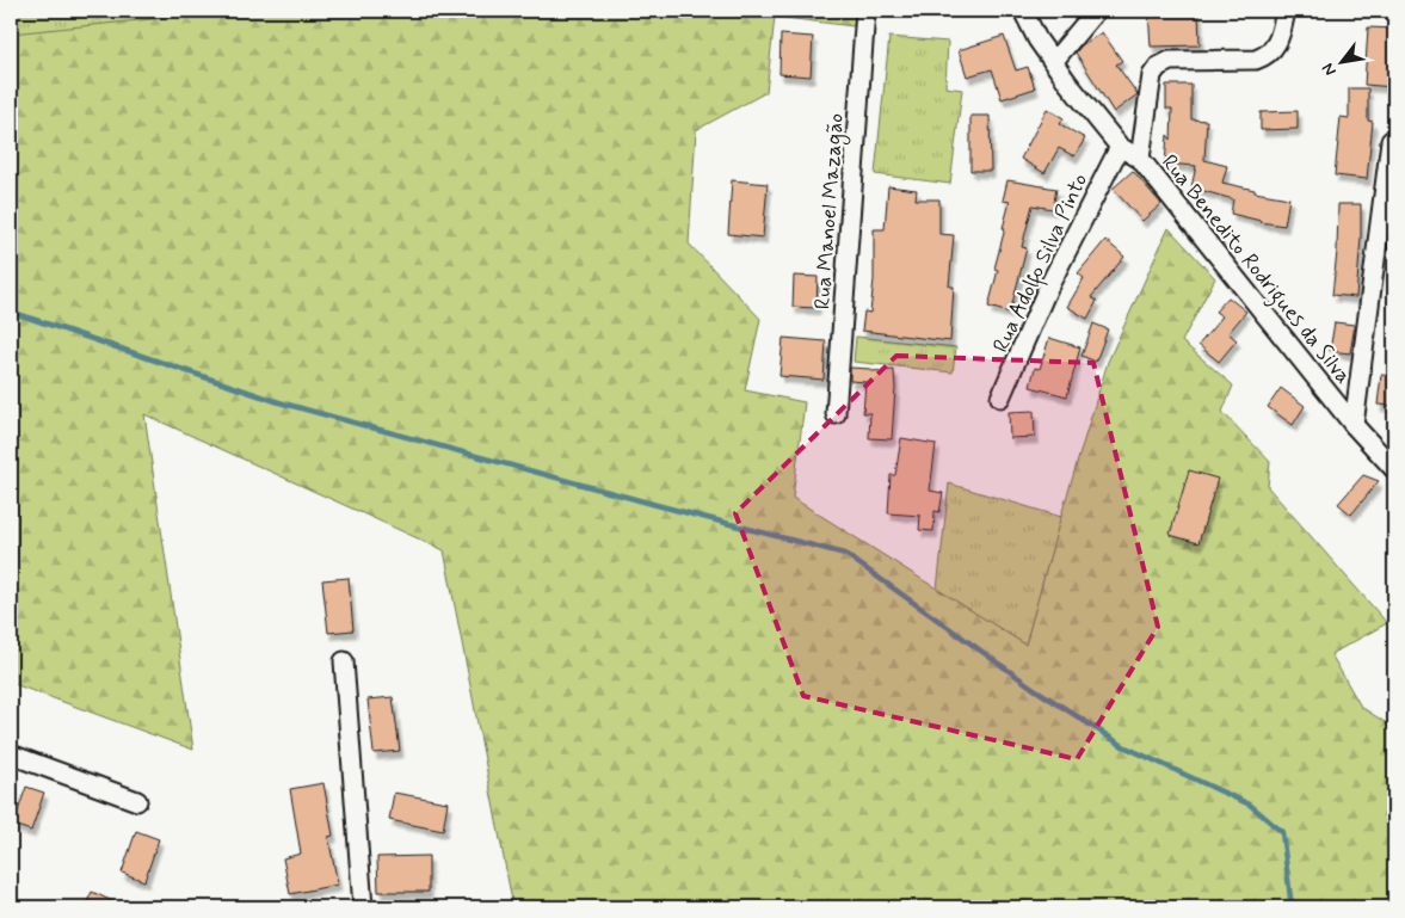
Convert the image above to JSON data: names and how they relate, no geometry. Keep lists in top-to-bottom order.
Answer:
{
  "streets": {
    "street": ["Rua Manoel Mazagão", "Rua Adolfo Silva Pinto", "Rua Benedito Rodrigues da Silva"]
  },
  "crossings": [
    ["Rua Adolfo Silva Pinto", "Rua Benedito Rodrigues da Silva"]
  ],
  "north": "bottom left"
}
